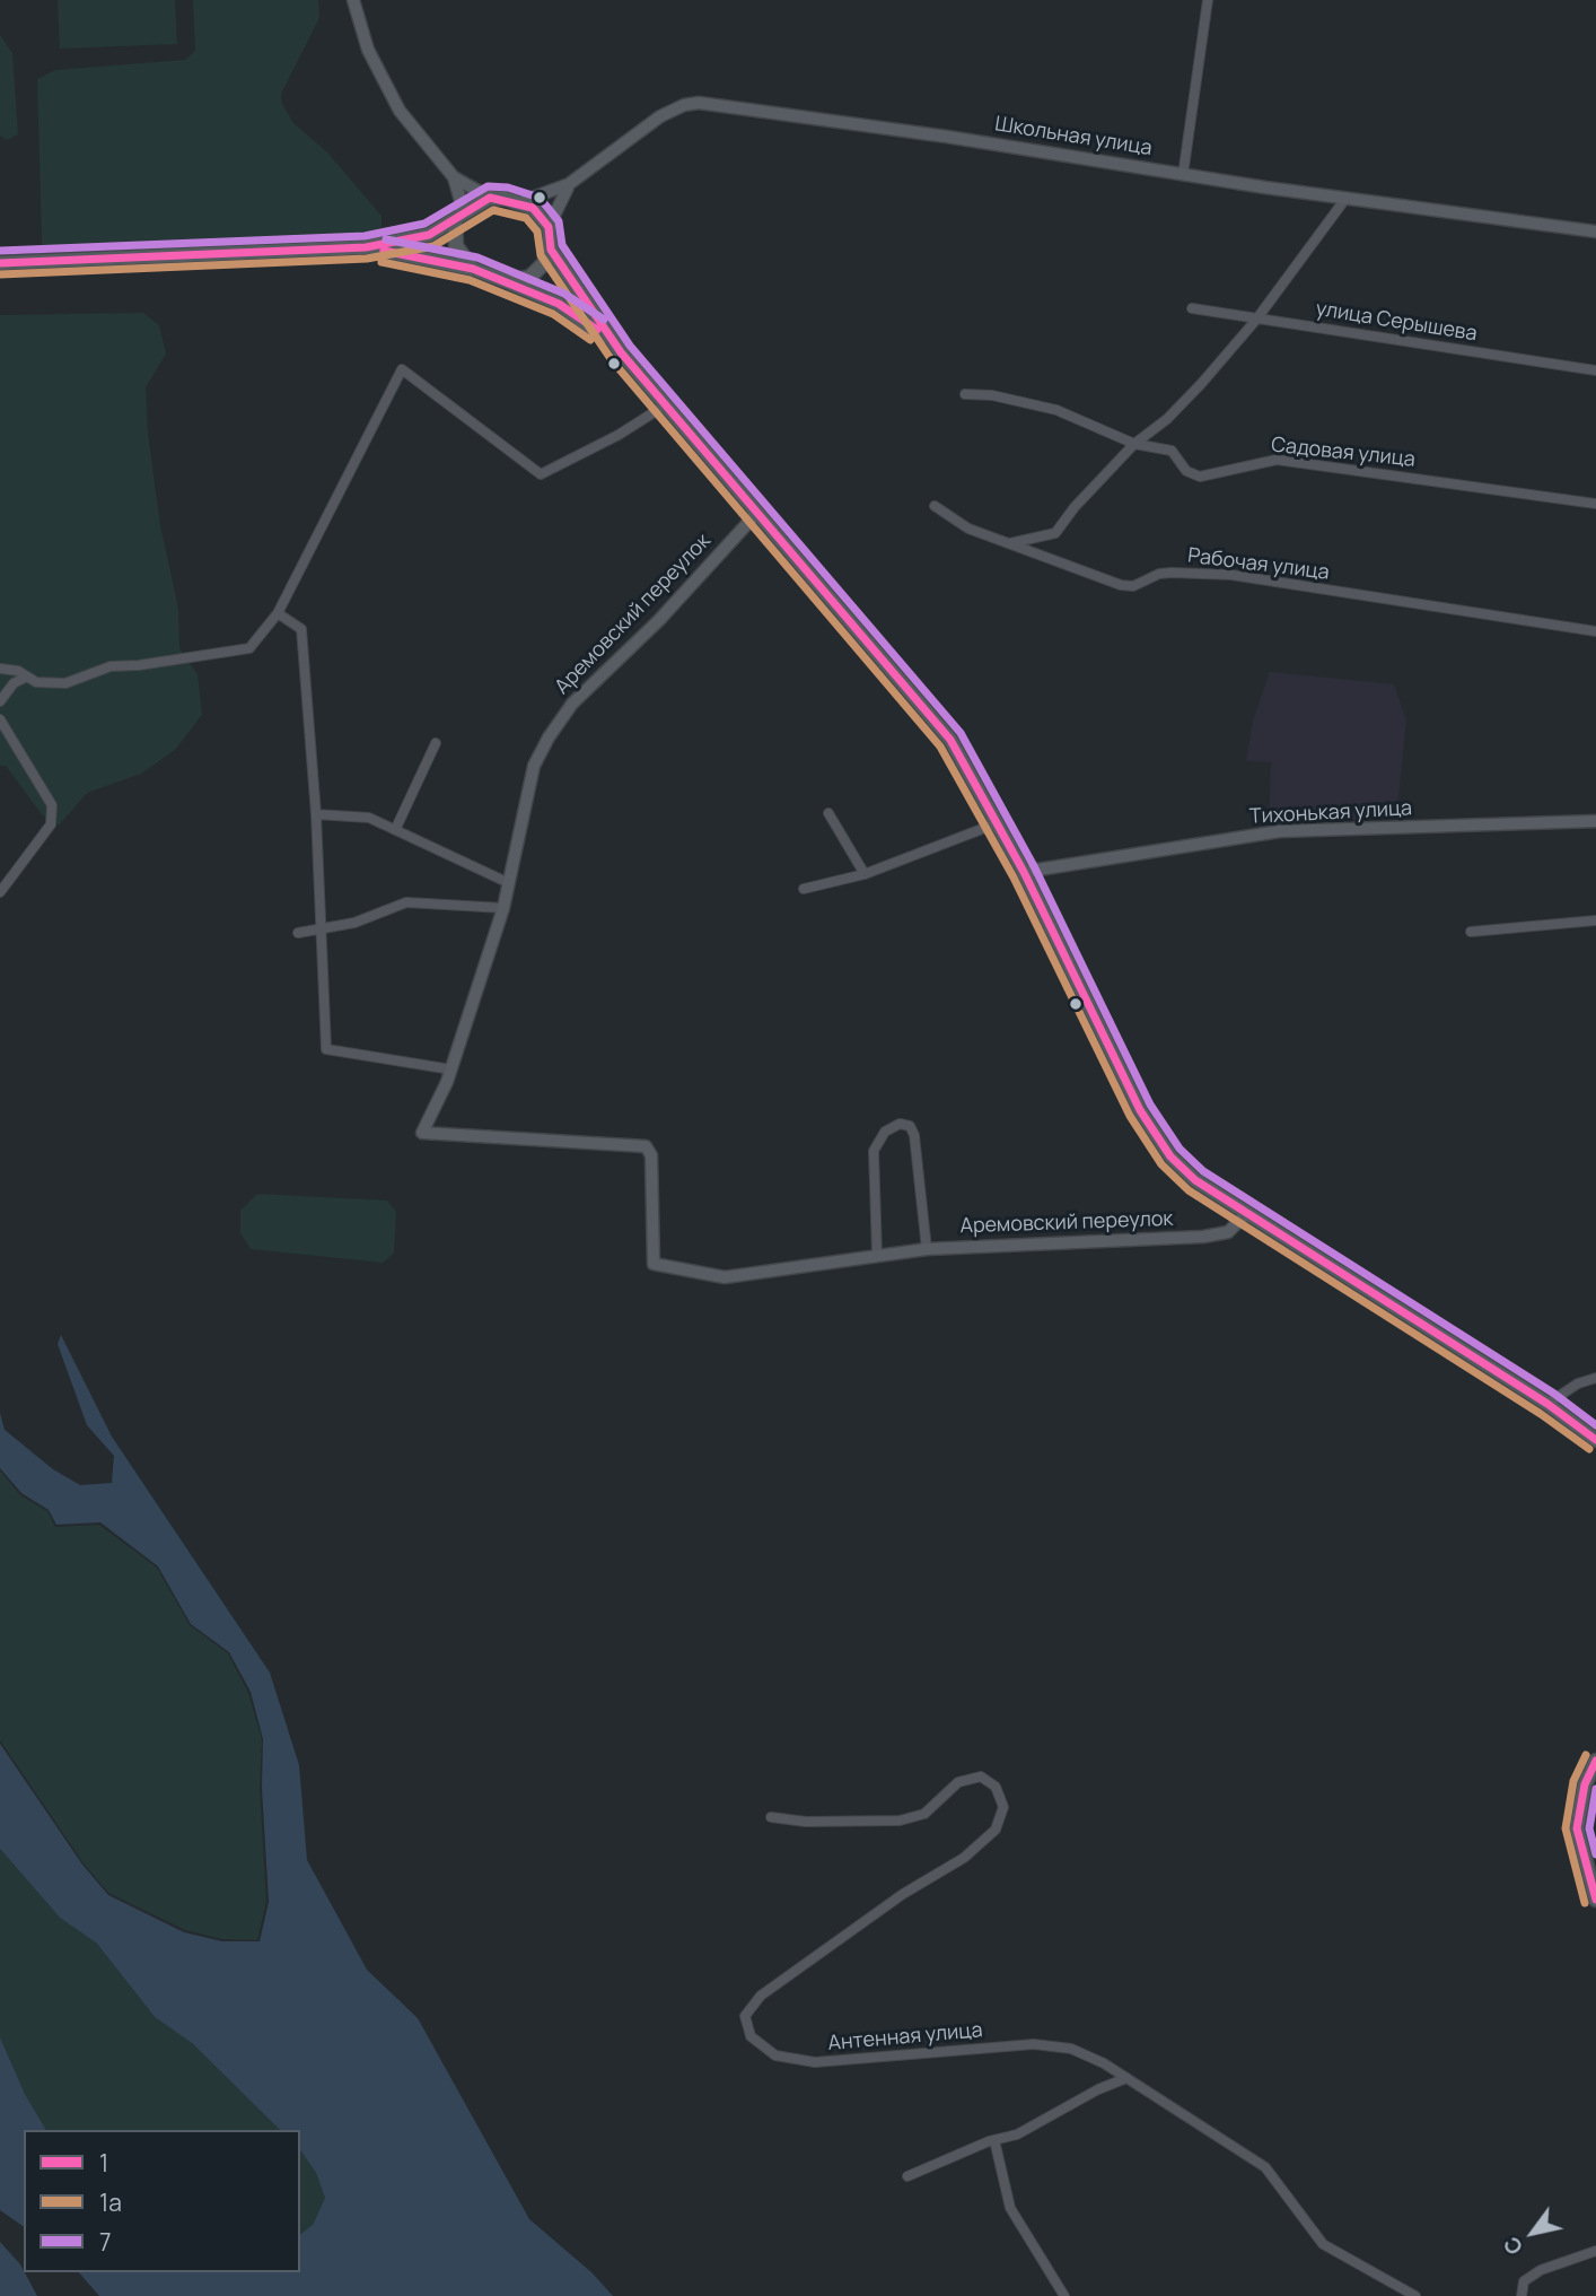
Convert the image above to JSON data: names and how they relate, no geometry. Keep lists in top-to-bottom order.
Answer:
{
  "streets": {
    "street": [
      "Школьная улица",
      "улица Серышева",
      "Садовая улица",
      "Рабочая улица",
      "Аремовский переулок",
      "Тихонькая улица",
      "Антенная улица"
    ]
  },
  "lines": ["transit line 7", "transit line 1", "transit line 1а"],
  "legend": ["1", "1а", "7"],
  "north": "bottom left"
}
